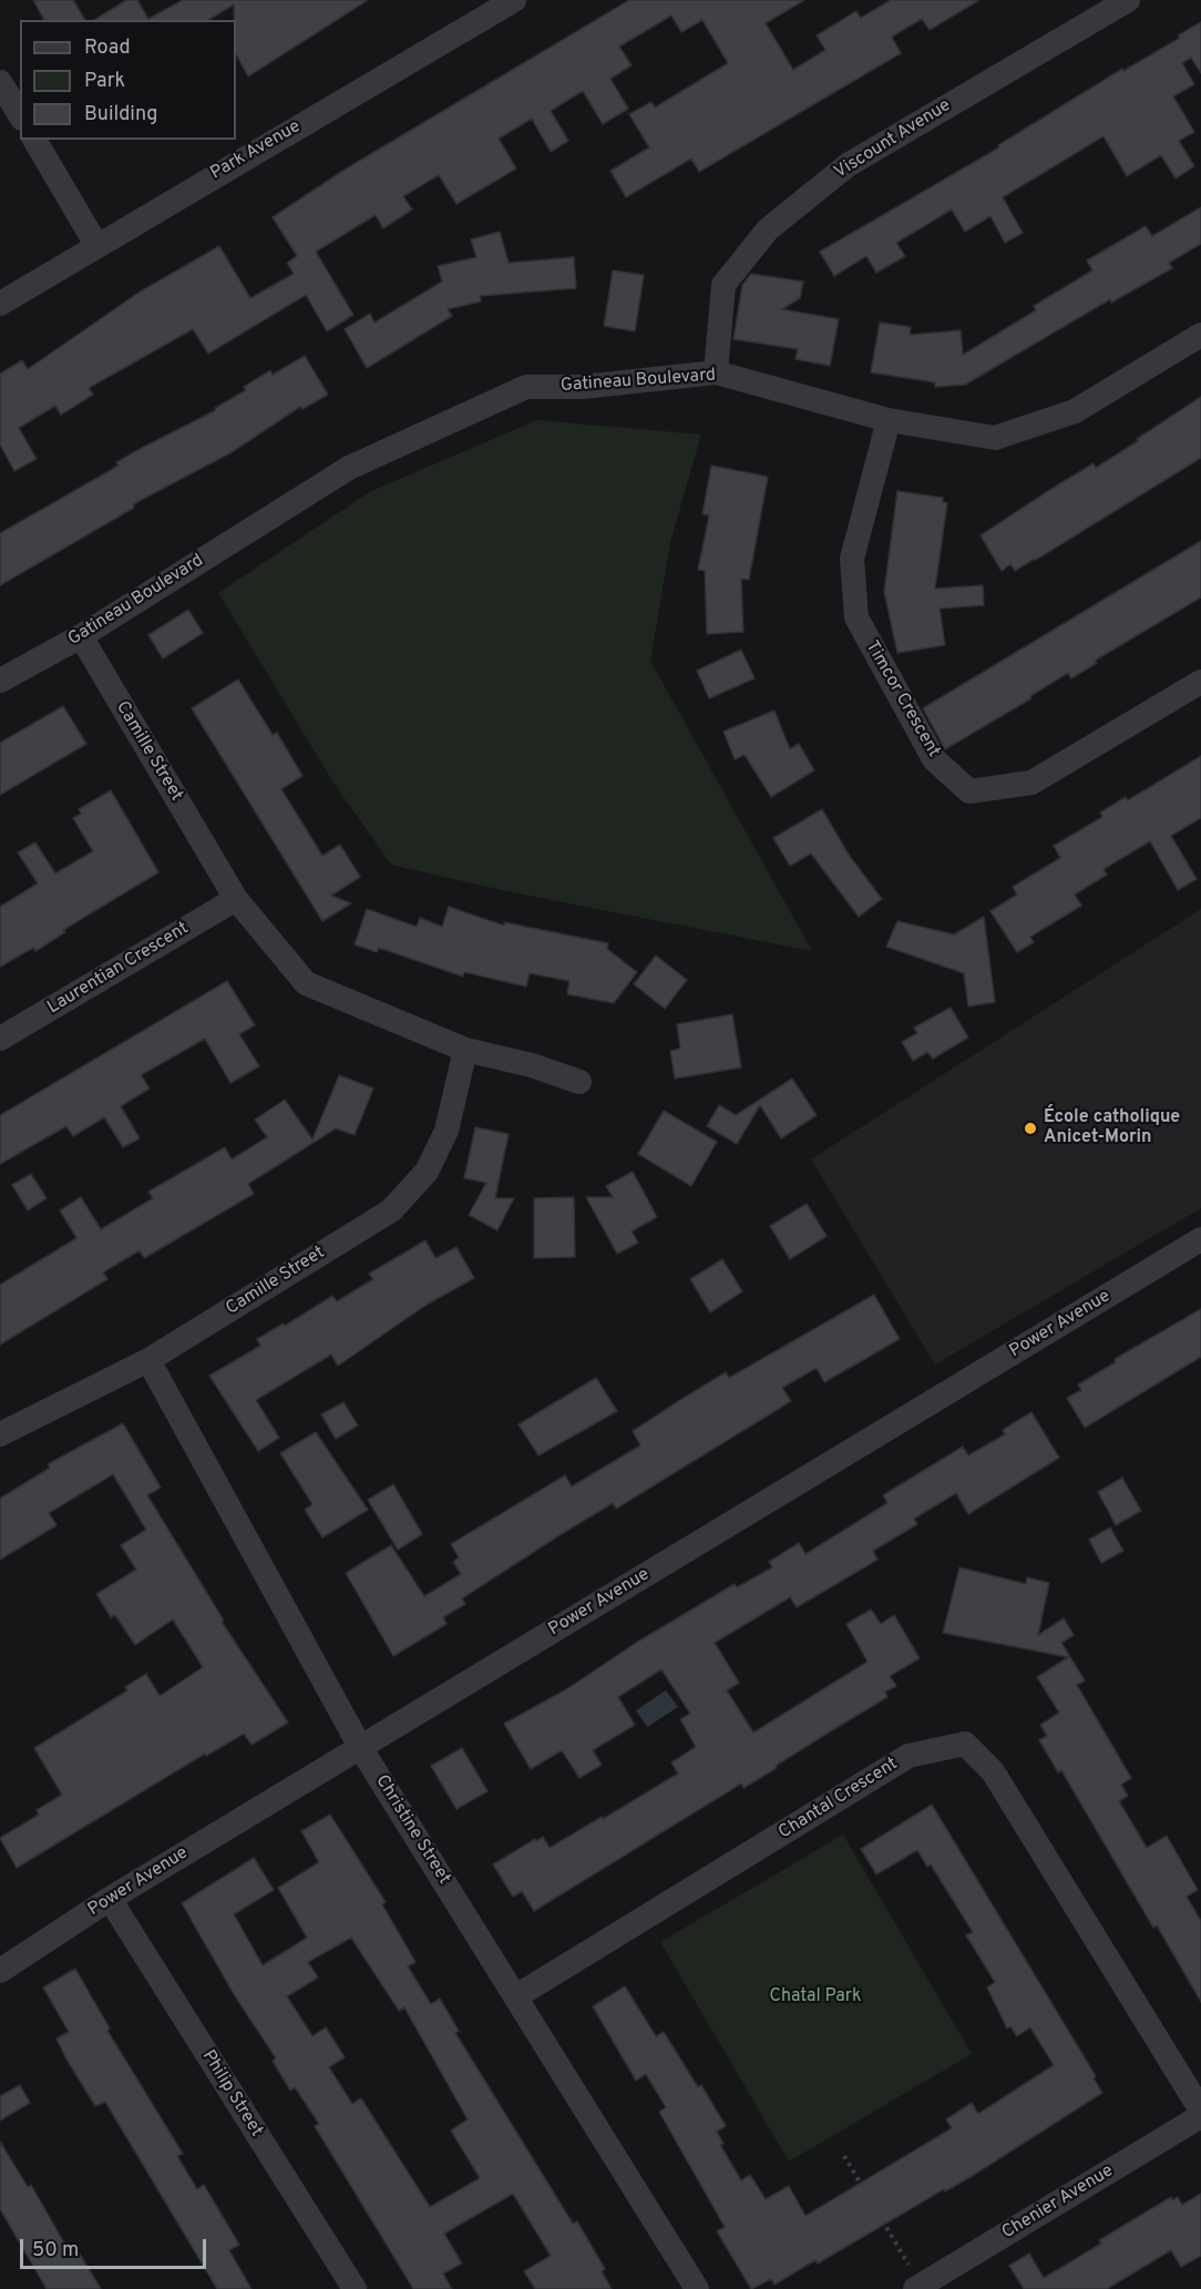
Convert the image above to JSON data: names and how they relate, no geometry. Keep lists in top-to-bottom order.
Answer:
{
  "streets": {
    "street": [
      "Viscount Avenue",
      "Park Avenue",
      "Gatineau Boulevard",
      "Timcor Crescent",
      "Camille Street",
      "Laurentian Crescent",
      "Power Avenue",
      "Chantal Crescent",
      "Christine Street",
      "Philip Street",
      "Chenier Avenue"
    ]
  },
  "crossings": [
    ["Viscount Avenue", "Gatineau Boulevard"],
    ["Gatineau Boulevard", "Timcor Crescent"],
    ["Gatineau Boulevard", "Camille Street"],
    ["Camille Street", "Laurentian Crescent"],
    ["Camille Street", "Christine Street"],
    ["Power Avenue", "Christine Street"],
    ["Power Avenue", "Philip Street"],
    ["Chantal Crescent", "Christine Street"]
  ],
  "parks": ["Chatal Park"],
  "places": ["École catholique Anicet-Morin"],
  "legend": ["Road", "Park", "Building"],
  "scale_bar": "50 m"
}
